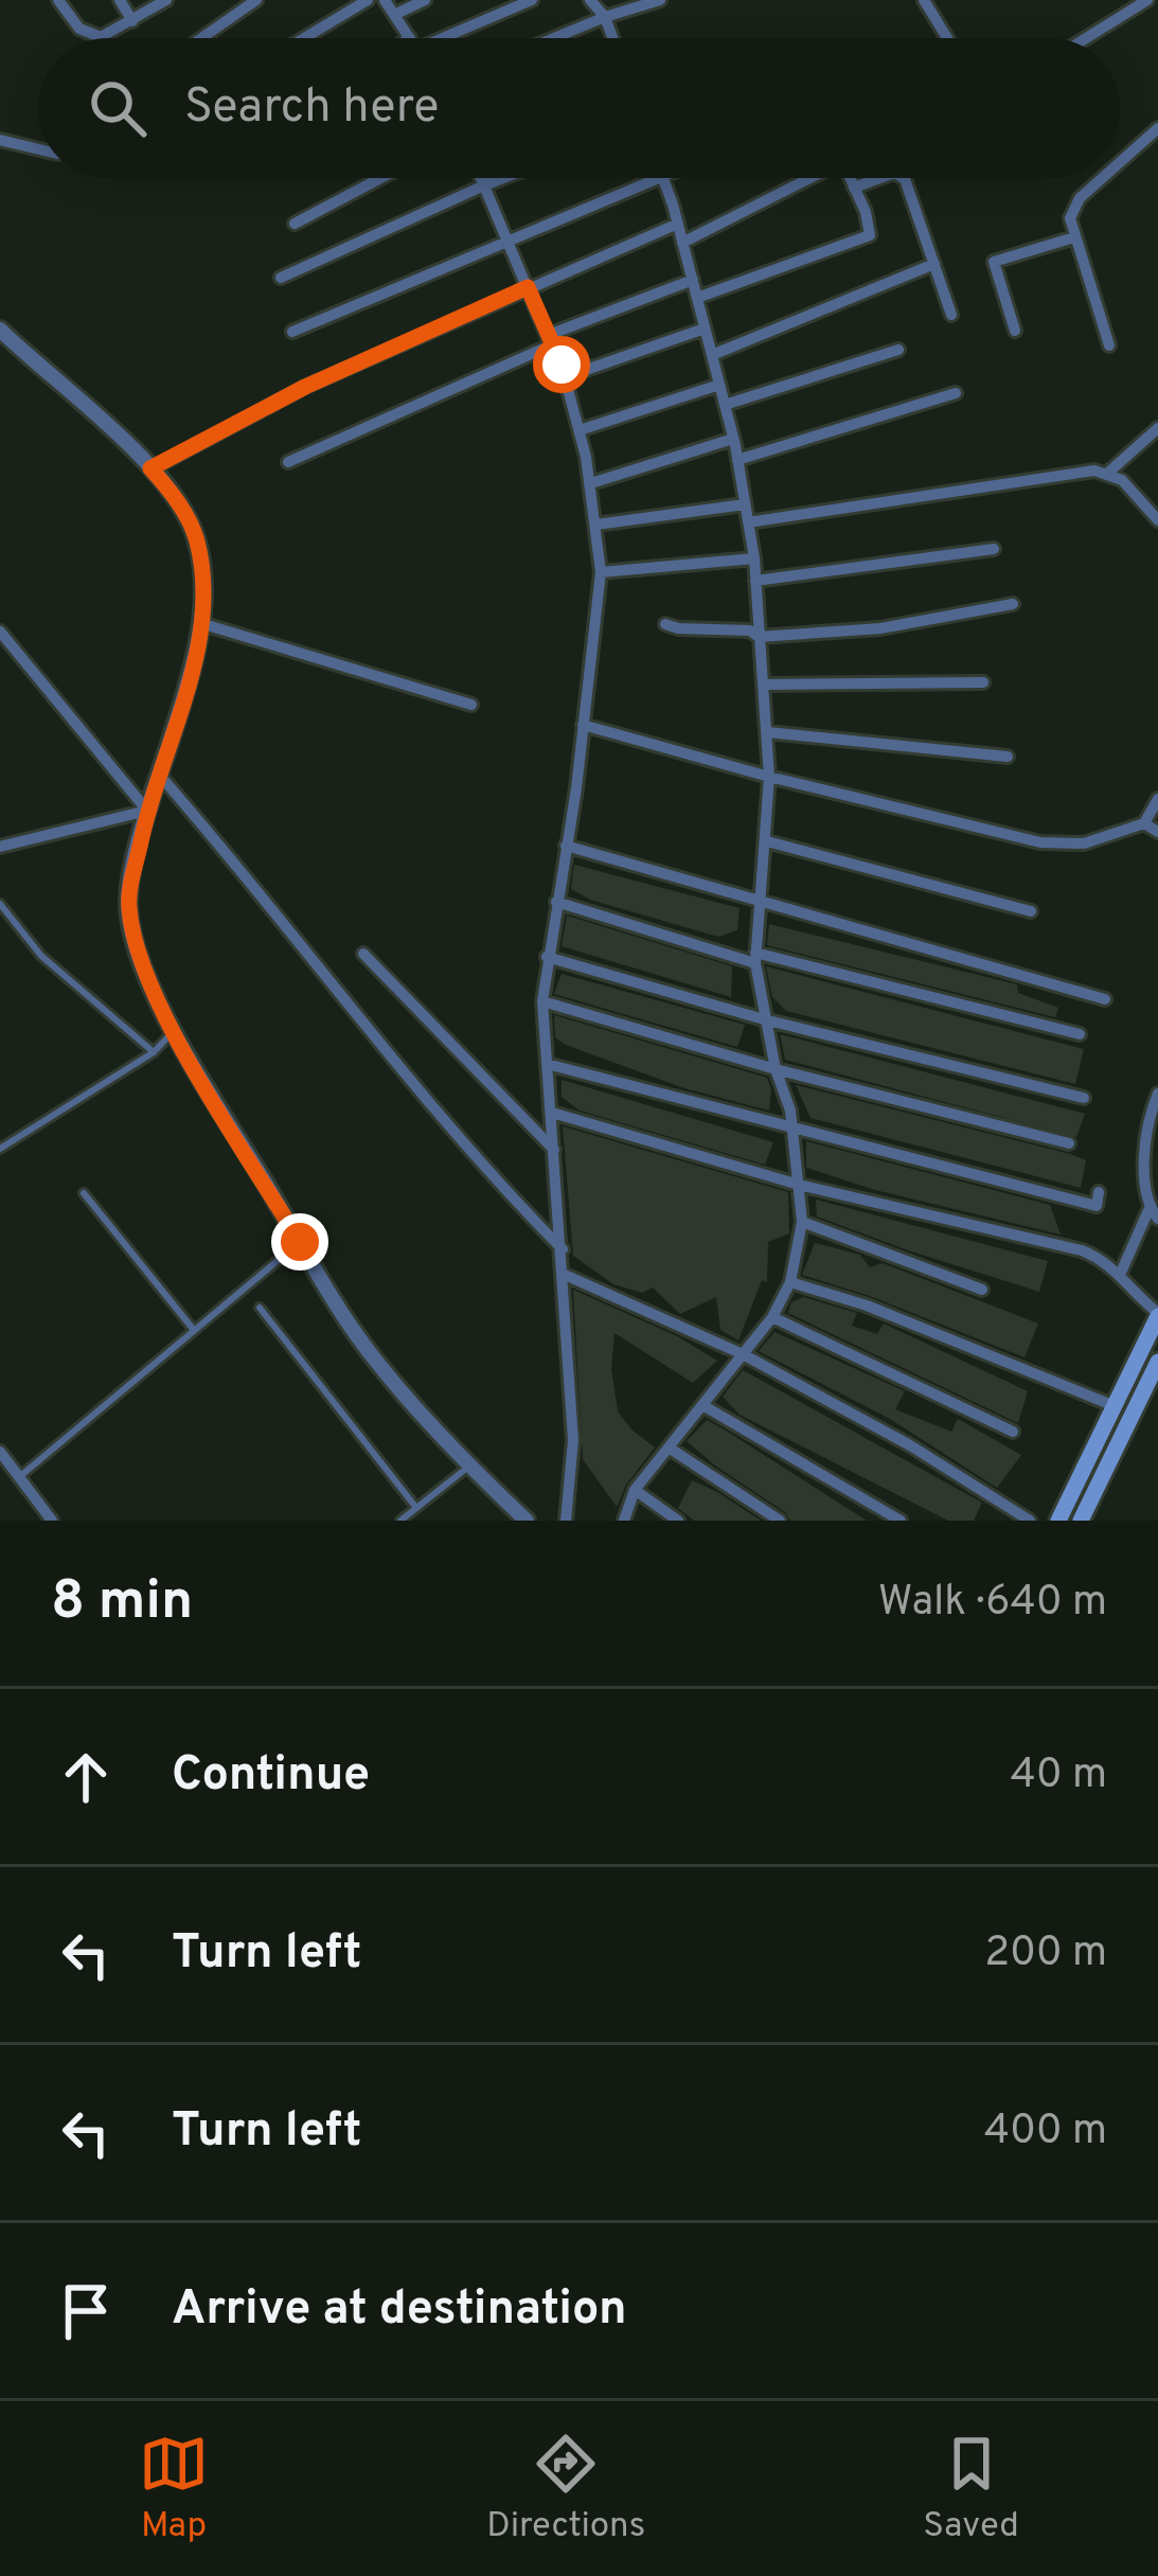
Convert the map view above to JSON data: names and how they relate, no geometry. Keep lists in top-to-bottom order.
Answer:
{
  "page": {
    "search": "Search here",
    "heading": ["8 min", "Walk · 640 m"],
    "list": [
      ["Continue", "40 m"],
      ["Turn left", "200 m"],
      ["Turn left", "400 m"],
      "Arrive at destination"
    ],
    "nav": ["Map", "Directions", "Saved"]
  }
}
